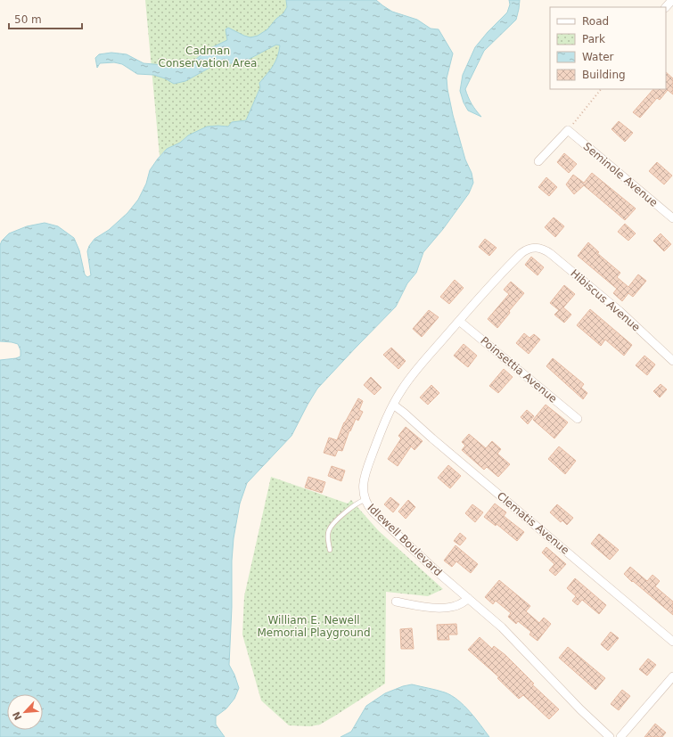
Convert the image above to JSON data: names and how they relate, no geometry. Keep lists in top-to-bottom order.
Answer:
{
  "streets": {
    "street": [
      "Seminole Avenue",
      "Hibiscus Avenue",
      "Poinsettia Avenue",
      "Clematis Avenue",
      "Idlewell Boulevard"
    ]
  },
  "crossings": [
    ["Hibiscus Avenue", "Idlewell Boulevard"],
    ["Poinsettia Avenue", "Idlewell Boulevard"],
    ["Clematis Avenue", "Idlewell Boulevard"]
  ],
  "parks": ["Cadman Conservation Area", "William E. Newell Memorial Playground"],
  "legend": [
    "Road",
    "Park",
    "Water",
    "Building"
  ],
  "scale_bar": "50 m",
  "north": "bottom left"
}
